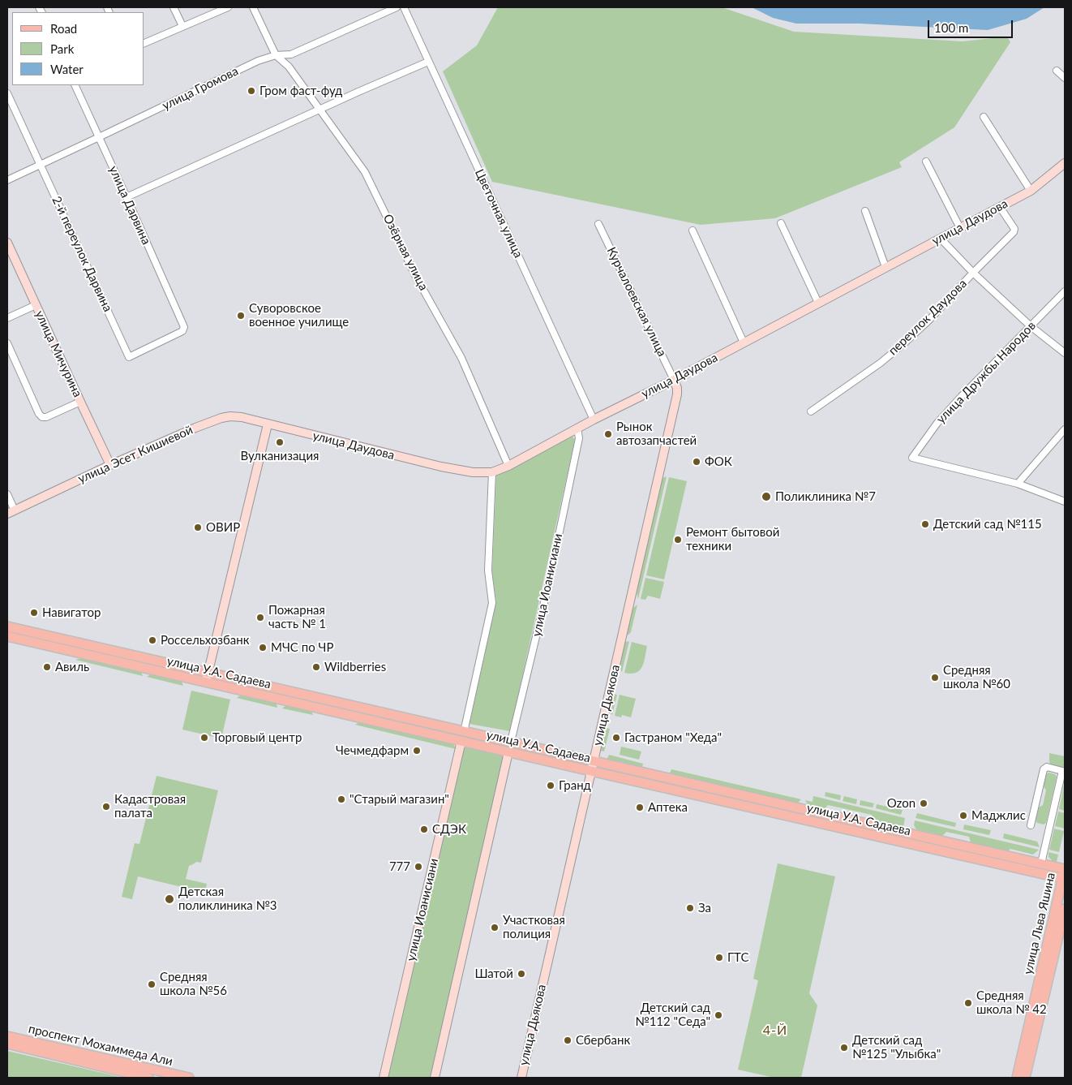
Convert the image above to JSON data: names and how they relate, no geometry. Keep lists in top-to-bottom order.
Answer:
{
  "streets": {
    "main road": ["улица У.А. Садаева", "улица Льва Яшина", "проспект Мохаммеда Али"],
    "street": [
      "улица Громова",
      "улица Дарвина",
      "Цветочная улица",
      "улица Даудова",
      "Озёрная улица",
      "2-й переулок Дарвина",
      "Курчалоевская улица",
      "переулок Даудова",
      "улица Мичурина",
      "улица Дружбы Народов",
      "улица Эсет Кишиевой",
      "улица Иоанисиани",
      "улица Дьякова"
    ]
  },
  "crossings": [
    ["улица Громова", "улица Дарвина"],
    ["улица Громова", "Озёрная улица"],
    ["улица Громова", "2-й переулок Дарвина"],
    ["улица Дарвина", "2-й переулок Дарвина"],
    ["Цветочная улица", "улица Даудова"],
    ["улица Даудова", "Озёрная улица"],
    ["улица Даудова", "Курчалоевская улица"],
    ["улица Даудова", "переулок Даудова"],
    ["улица Даудова", "улица Эсет Кишиевой"],
    ["улица Даудова", "улица Иоанисиани"],
    ["улица Даудова", "улица Дьякова"],
    ["Курчалоевская улица", "улица Дьякова"],
    ["улица Мичурина", "улица Эсет Кишиевой"],
    ["улица Иоанисиани", "улица У.А. Садаева"],
    ["улица У.А. Садаева", "улица Дьякова"],
    ["улица У.А. Садаева", "улица Льва Яшина"]
  ],
  "districts": ["4-Й"],
  "places": [
    "Гром фаст-фуд",
    "Суворовское военное училище",
    "Рынок автозапчастей",
    "Вулканизация",
    "ФОК",
    "Поликлиника №7",
    "Детский сад №115",
    "ОВИР",
    "Ремонт бытовой техники",
    "Навигатор",
    "Пожарная часть № 1",
    "Россельхозбанк",
    "МЧС по ЧР",
    "Авиль",
    "Wildberries",
    "Средняя школа №60",
    "Торговый центр",
    "Гастраном \"Хеда\"",
    "Чечмедфарм",
    "Гранд",
    "\"Старый магазин\"",
    "Ozon",
    "Кадастровая палата",
    "Аптека",
    "Маджлис",
    "СДЭК",
    "777",
    "Детская поликлиника №3",
    "За",
    "Участковая полиция",
    "ГТС",
    "Шатой",
    "Средняя школа №56",
    "Средняя школа № 42",
    "Детский сад №112 \"Седа\"",
    "Сбербанк",
    "Детский сад №125 \"Улыбка\""
  ],
  "legend": ["Road", "Park", "Water"],
  "scale_bar": "100 m"
}
